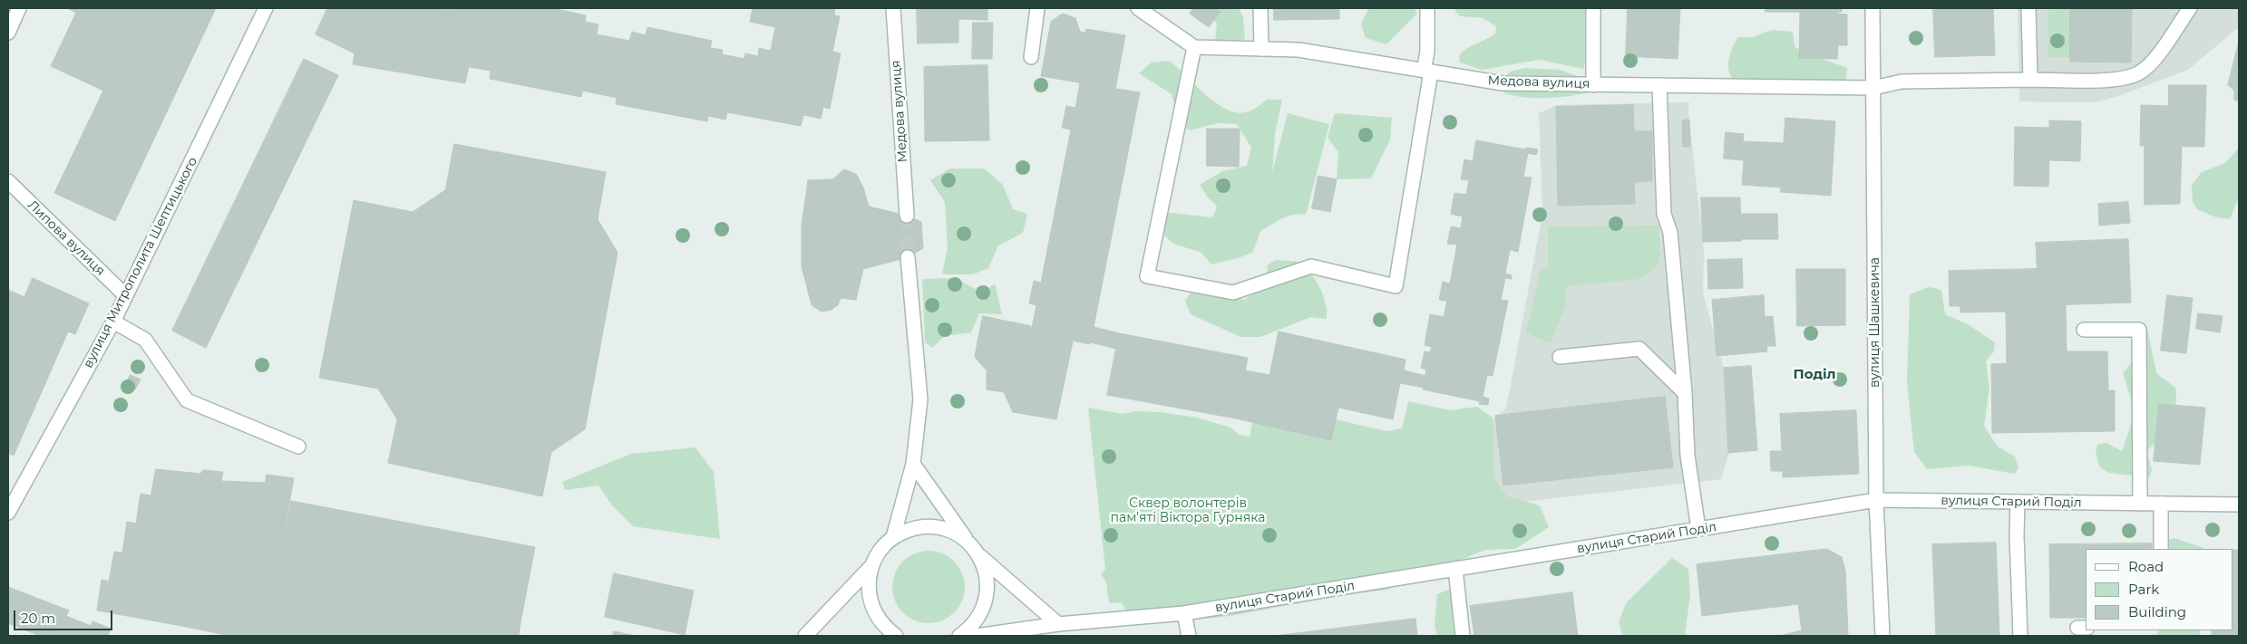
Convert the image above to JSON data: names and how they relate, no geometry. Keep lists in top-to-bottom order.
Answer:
{
  "streets": {
    "street": [
      "Медова вулиця",
      "Липова вулиця",
      "вулиця Митрополита Шептицького",
      "вулиця Шашкевича",
      "вулиця Старий Поділ"
    ]
  },
  "crossings": [
    ["Медова вулиця", "вулиця Шашкевича"],
    ["Липова вулиця", "вулиця Митрополита Шептицького"],
    ["вулиця Шашкевича", "вулиця Старий Поділ"]
  ],
  "districts": ["Поділ"],
  "parks": ["Сквер волонтерів пам'яті Віктора Гурняка"],
  "legend": ["Road", "Park", "Building"],
  "scale_bar": "20 m"
}
